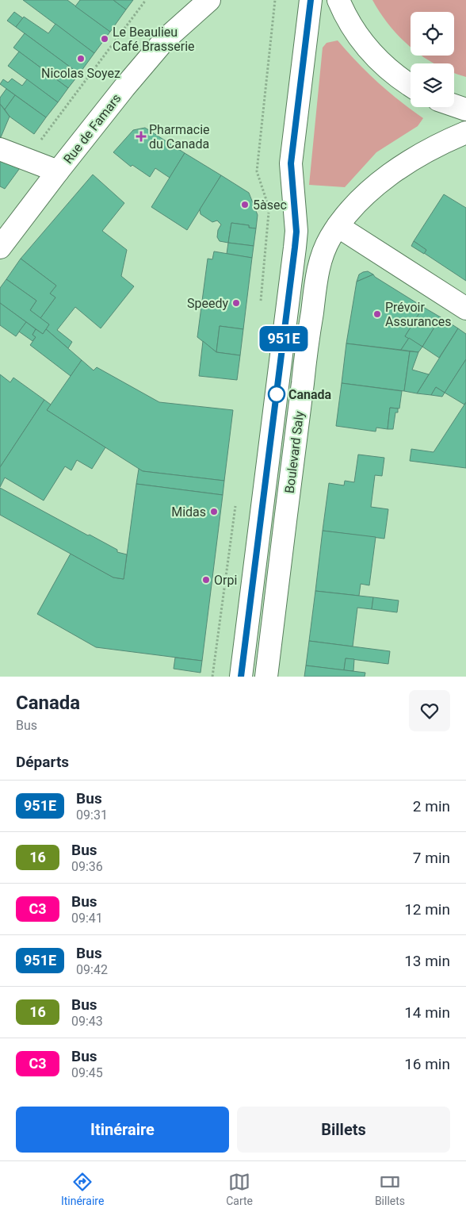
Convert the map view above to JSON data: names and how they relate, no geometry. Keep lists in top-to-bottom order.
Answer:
{
  "streets": {
    "main road": ["Rue de Famars", "Boulevard Saly"]
  },
  "places": {
    "other": [
      "Le Beaulieu Café Brasserie",
      "Nicolas Soyez",
      "5àsec",
      "Speedy",
      "Prévoir Assurances",
      "Canada",
      "Midas",
      "Orpi"
    ],
    "health": ["Pharmacie du Canada"]
  },
  "lines": ["bus line 951E"],
  "page": {
    "on_map": "951E",
    "heading": [
      ["Canada", "Bus"],
      "Départs"
    ],
    "list": [
      {
        "mark": "951E",
        "name": "Bus",
        "note": "09:31",
        "value": "2 min"
      },
      {
        "mark": "16",
        "name": "Bus",
        "note": "09:36",
        "value": "7 min"
      },
      {
        "mark": "C3",
        "name": "Bus",
        "note": "09:41",
        "value": "12 min"
      },
      {
        "mark": "951E",
        "name": "Bus",
        "note": "09:42",
        "value": "13 min"
      },
      {
        "mark": "16",
        "name": "Bus",
        "note": "09:43",
        "value": "14 min"
      },
      {
        "mark": "C3",
        "name": "Bus",
        "note": "09:45",
        "value": "16 min"
      }
    ],
    "buttons": ["Itinéraire", "Billets"],
    "tabs": ["Itinéraire", "Carte", "Billets"]
  }
}
